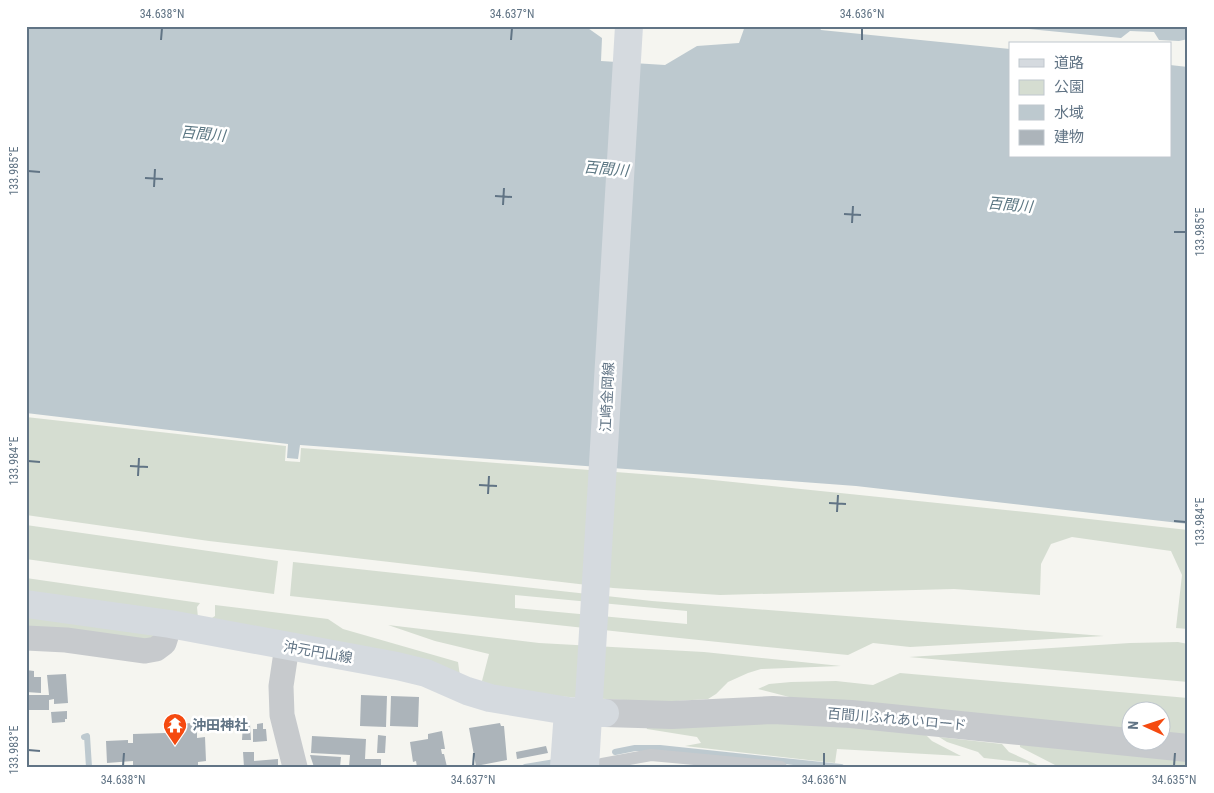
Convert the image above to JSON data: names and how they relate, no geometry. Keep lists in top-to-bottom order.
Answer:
{
  "streets": {
    "main road": ["江崎金岡線", "沖元円山線"],
    "street": ["百間川ふれあいロード"]
  },
  "crossings": [
    ["沖元円山線", "百間川ふれあいロード"]
  ],
  "water": ["百間川"],
  "places": {
    "temple": ["沖田神社"]
  },
  "legend": [
    "道路",
    "公園",
    "水域",
    "建物"
  ],
  "north": "left",
  "coordinates": [
    "34.638°N",
    "34.637°N",
    "34.636°N",
    "133.985°E",
    "133.984°E",
    "133.983°E",
    "34.635°N"
  ]
}
